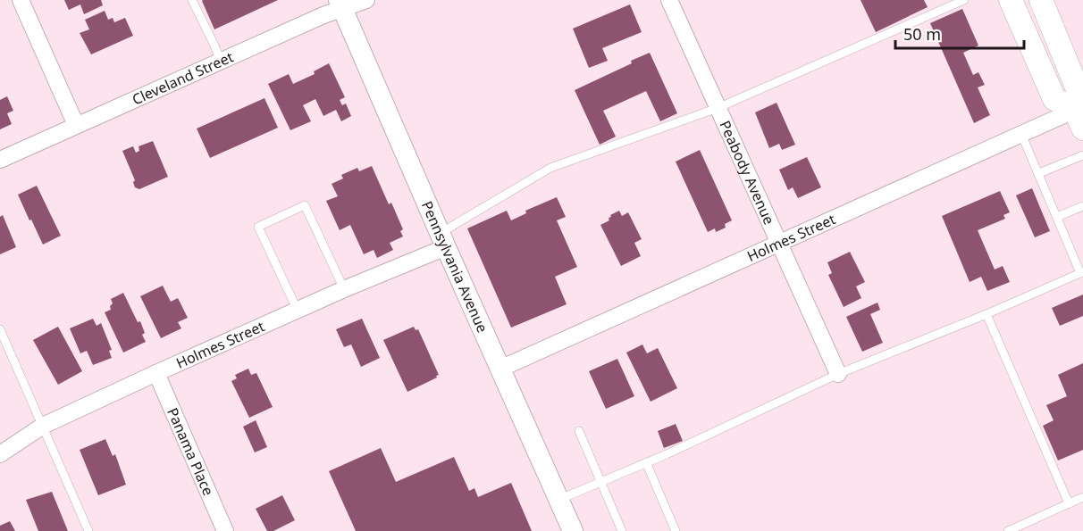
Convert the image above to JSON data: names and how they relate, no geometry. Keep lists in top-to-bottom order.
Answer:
{
  "streets": {
    "street": [
      "Cleveland Street",
      "Peabody Avenue",
      "Holmes Street",
      "Pennsylvania Avenue",
      "Panama Place"
    ]
  },
  "crossings": [
    ["Cleveland Street", "Pennsylvania Avenue"],
    ["Peabody Avenue", "Holmes Street"],
    ["Holmes Street", "Pennsylvania Avenue"],
    ["Holmes Street", "Panama Place"]
  ],
  "scale_bar": "50 m"
}
